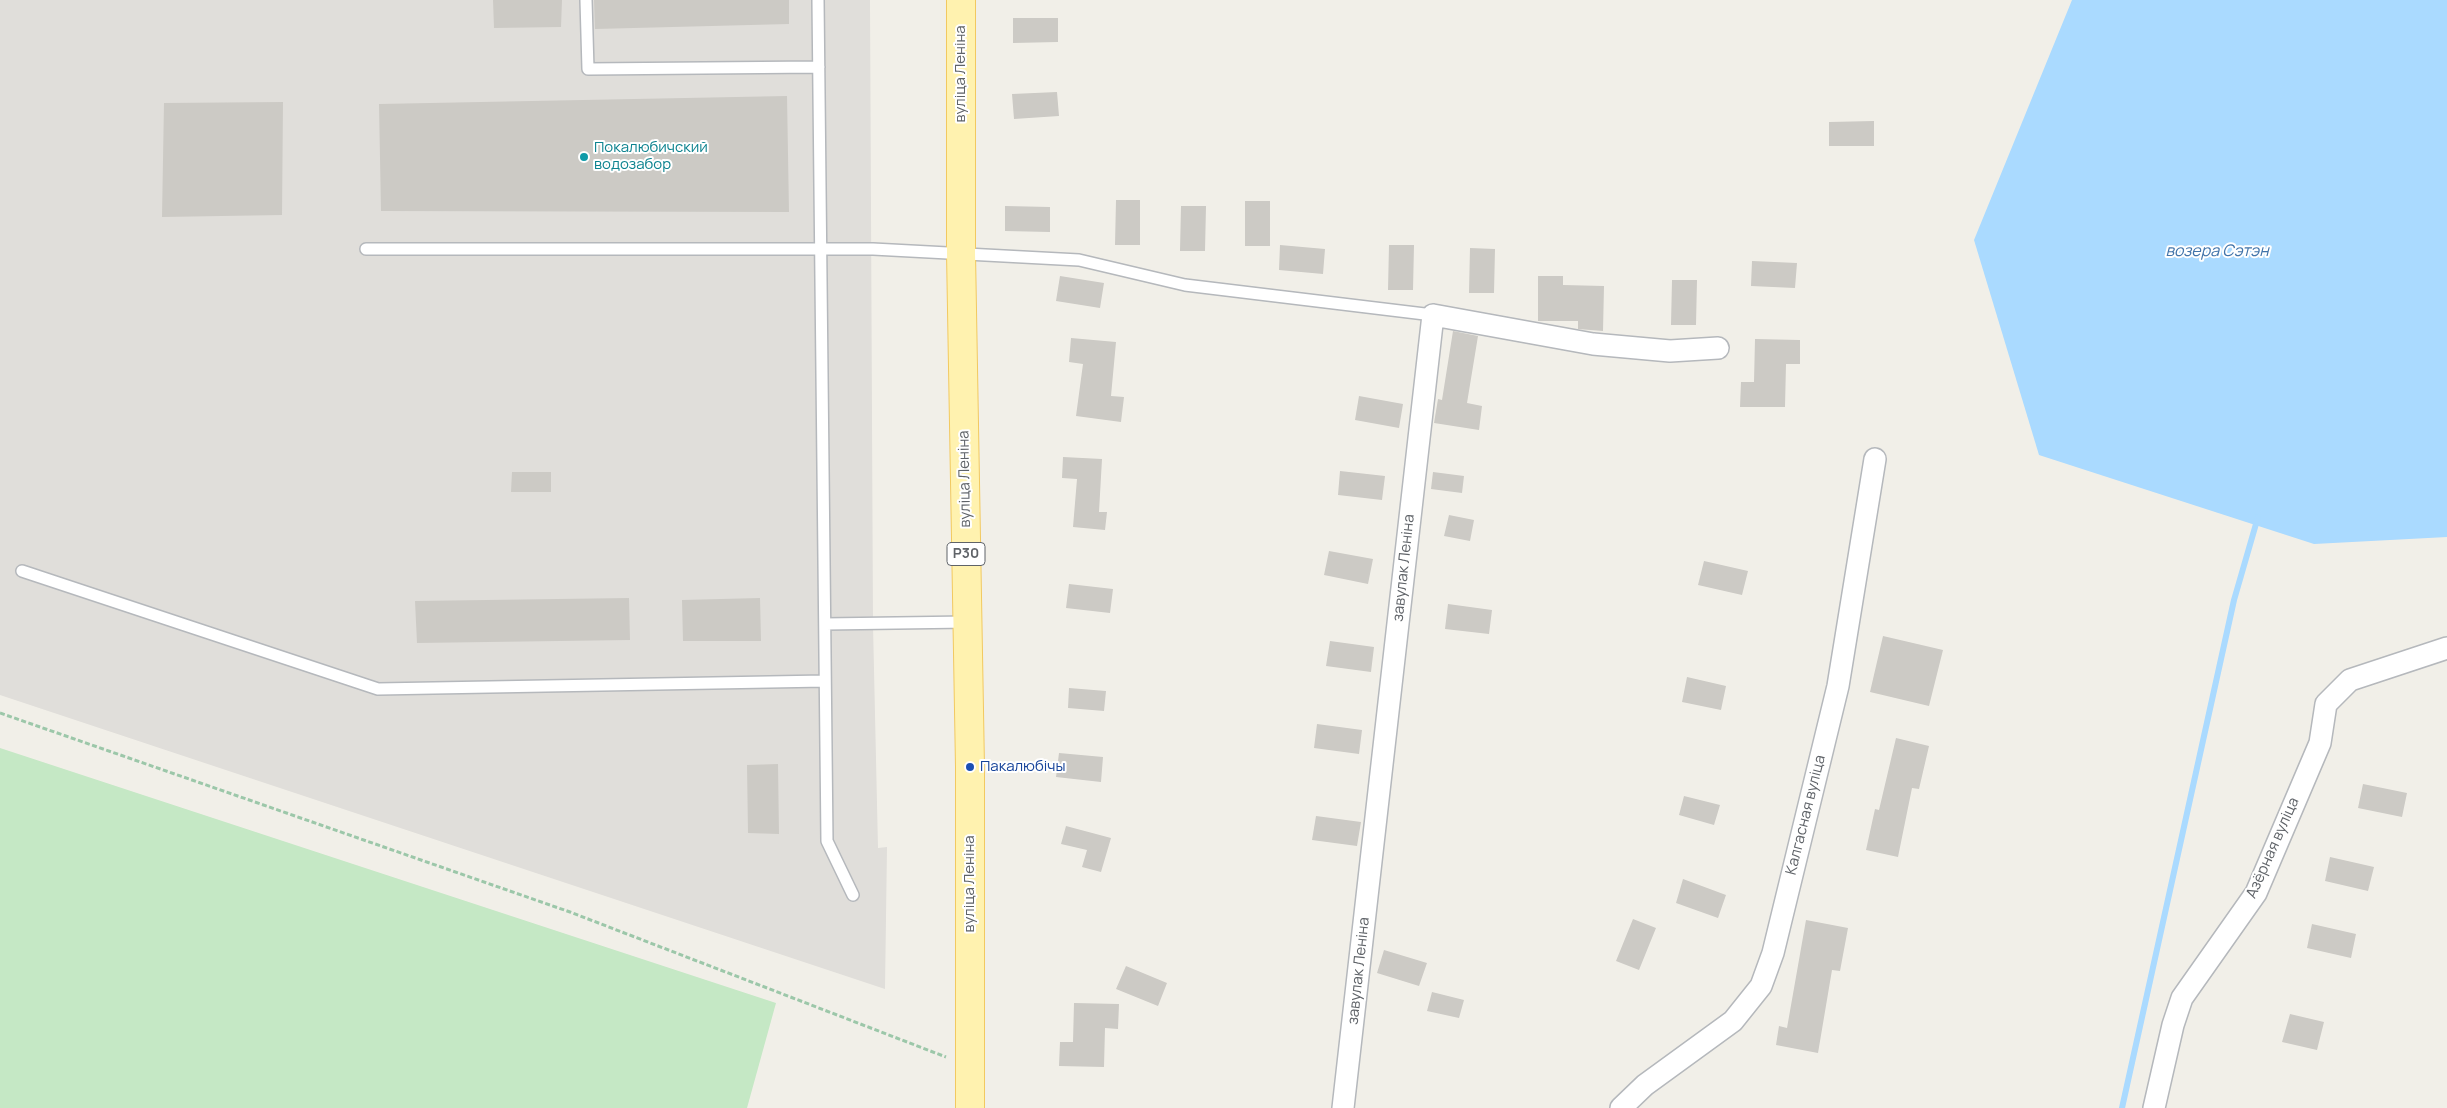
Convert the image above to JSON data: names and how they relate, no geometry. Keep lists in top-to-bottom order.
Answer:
{
  "streets": {
    "main road": ["вуліца Леніна", "Р30"],
    "street": ["завулак Леніна", "Калгасная вуліца", "Азёрная вуліца"]
  },
  "water": ["возера Сэтэн"],
  "places": ["Покалюбичский водозабор", "Пакалюбічы"]
}
